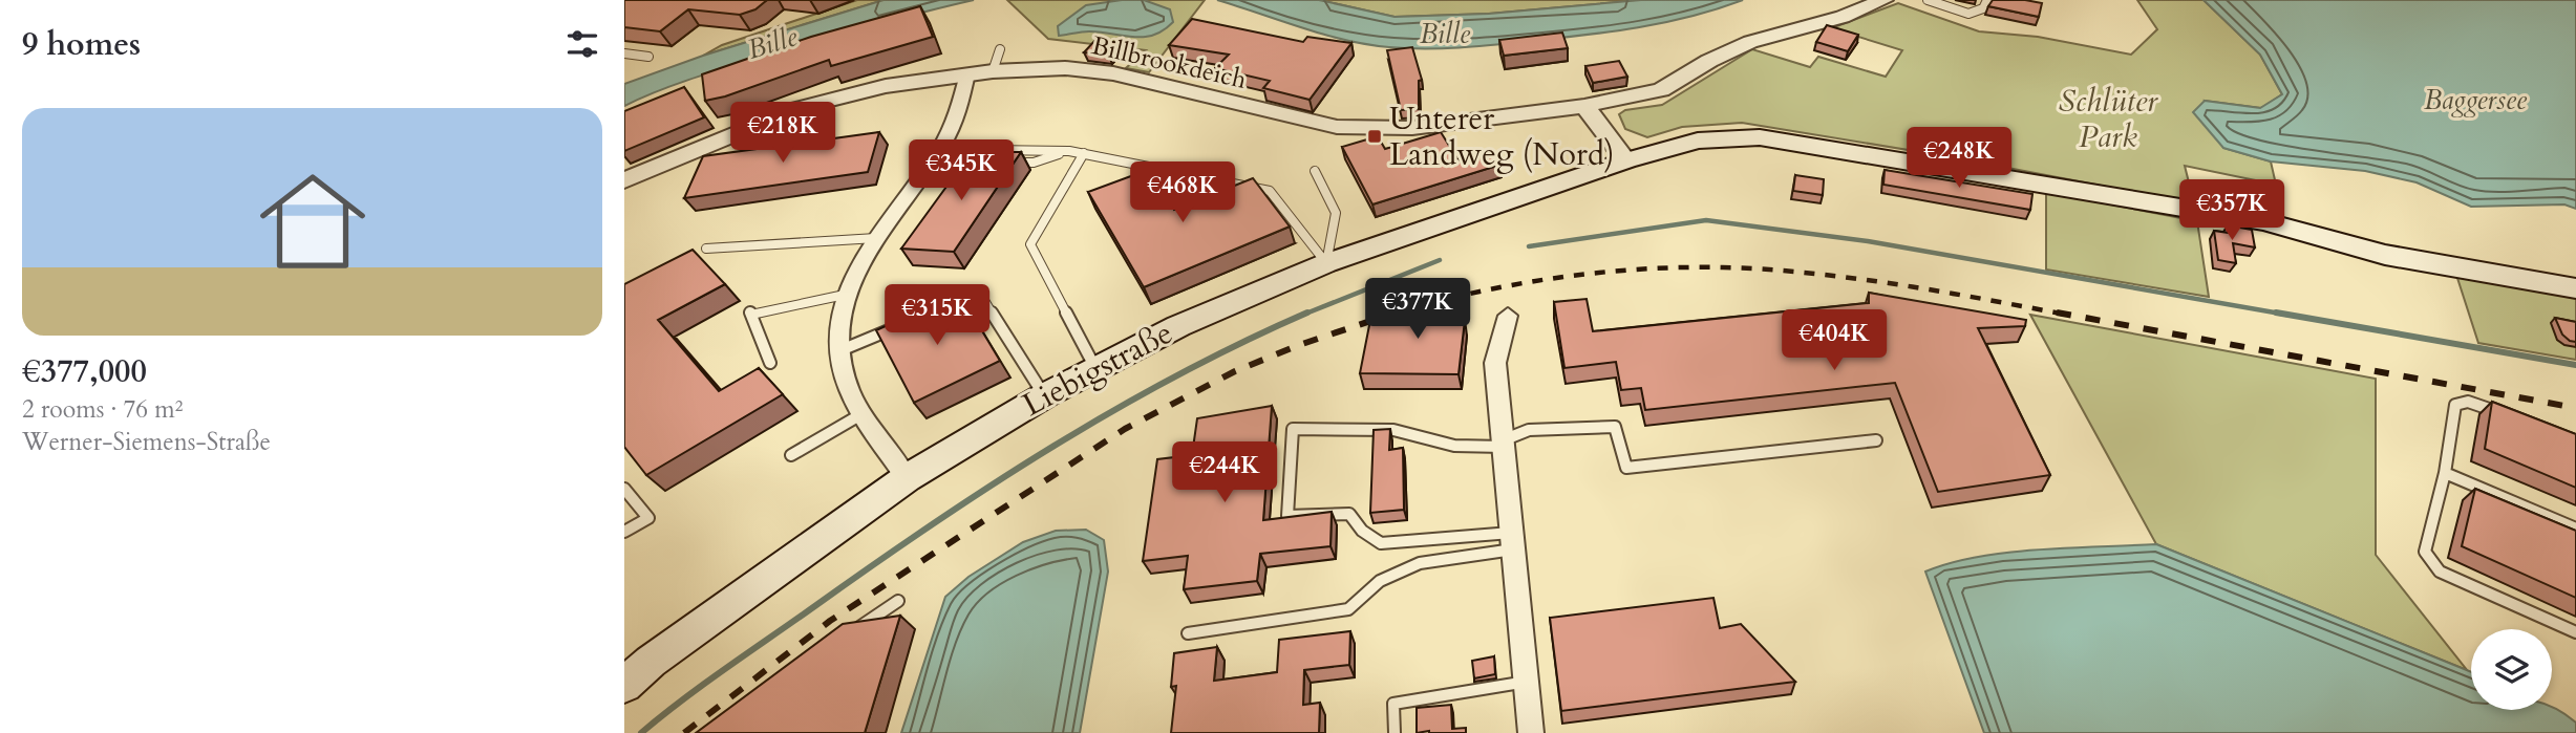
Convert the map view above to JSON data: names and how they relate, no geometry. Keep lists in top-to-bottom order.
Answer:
{
  "streets": {
    "main road": ["Liebigstraße"],
    "street": ["Billbrookdeich"]
  },
  "water": ["Bille", "Baggersee"],
  "parks": ["Schlüter Park"],
  "places": {
    "transit": ["Unterer Landweg (Nord)"]
  },
  "page": {
    "heading": "9 homes",
    "list": [
      {
        "name": "€377,000",
        "note": "2 rooms · 76 m² · Werner-Siemens-Straße"
      }
    ],
    "price": [
      "€218K",
      "€248K",
      "€345K",
      "€468K",
      "€357K",
      "€377K",
      "€315K",
      "€404K",
      "€244K"
    ]
  }
}
